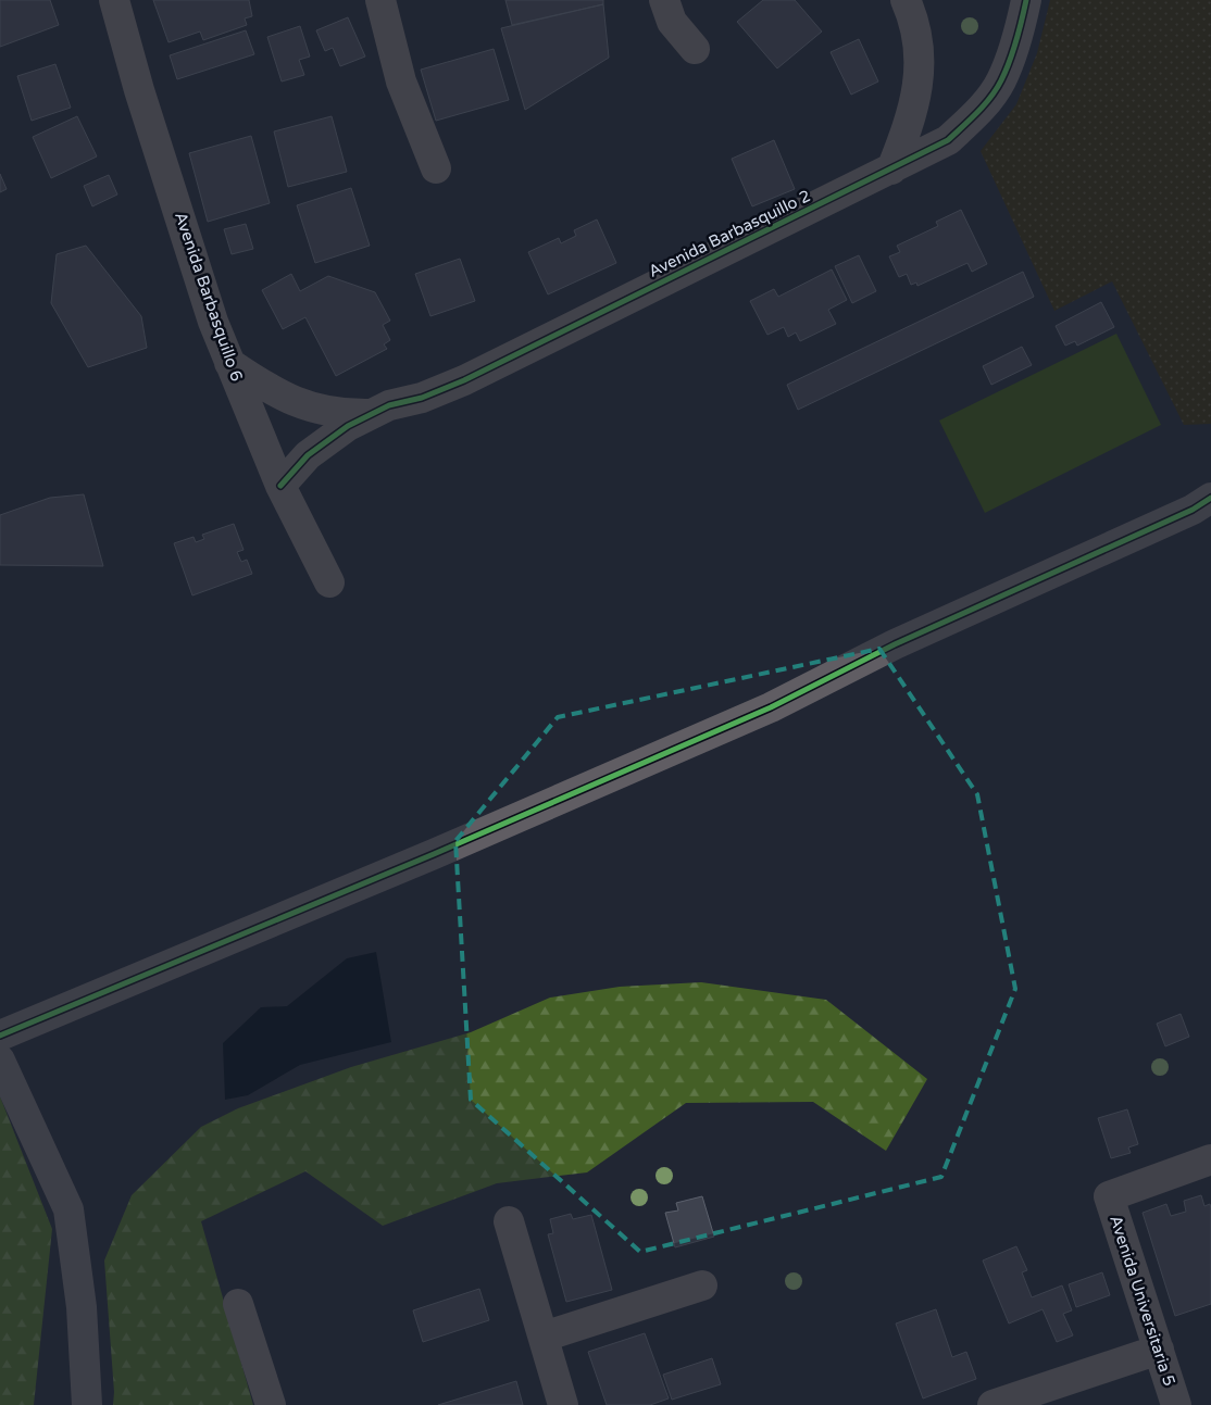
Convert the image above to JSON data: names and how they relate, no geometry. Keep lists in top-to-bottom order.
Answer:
{
  "streets": {
    "street": ["Avenida Barbasquillo 2", "Avenida Barbasquillo 6", "Avenida Universitaria 5"]
  }
}
